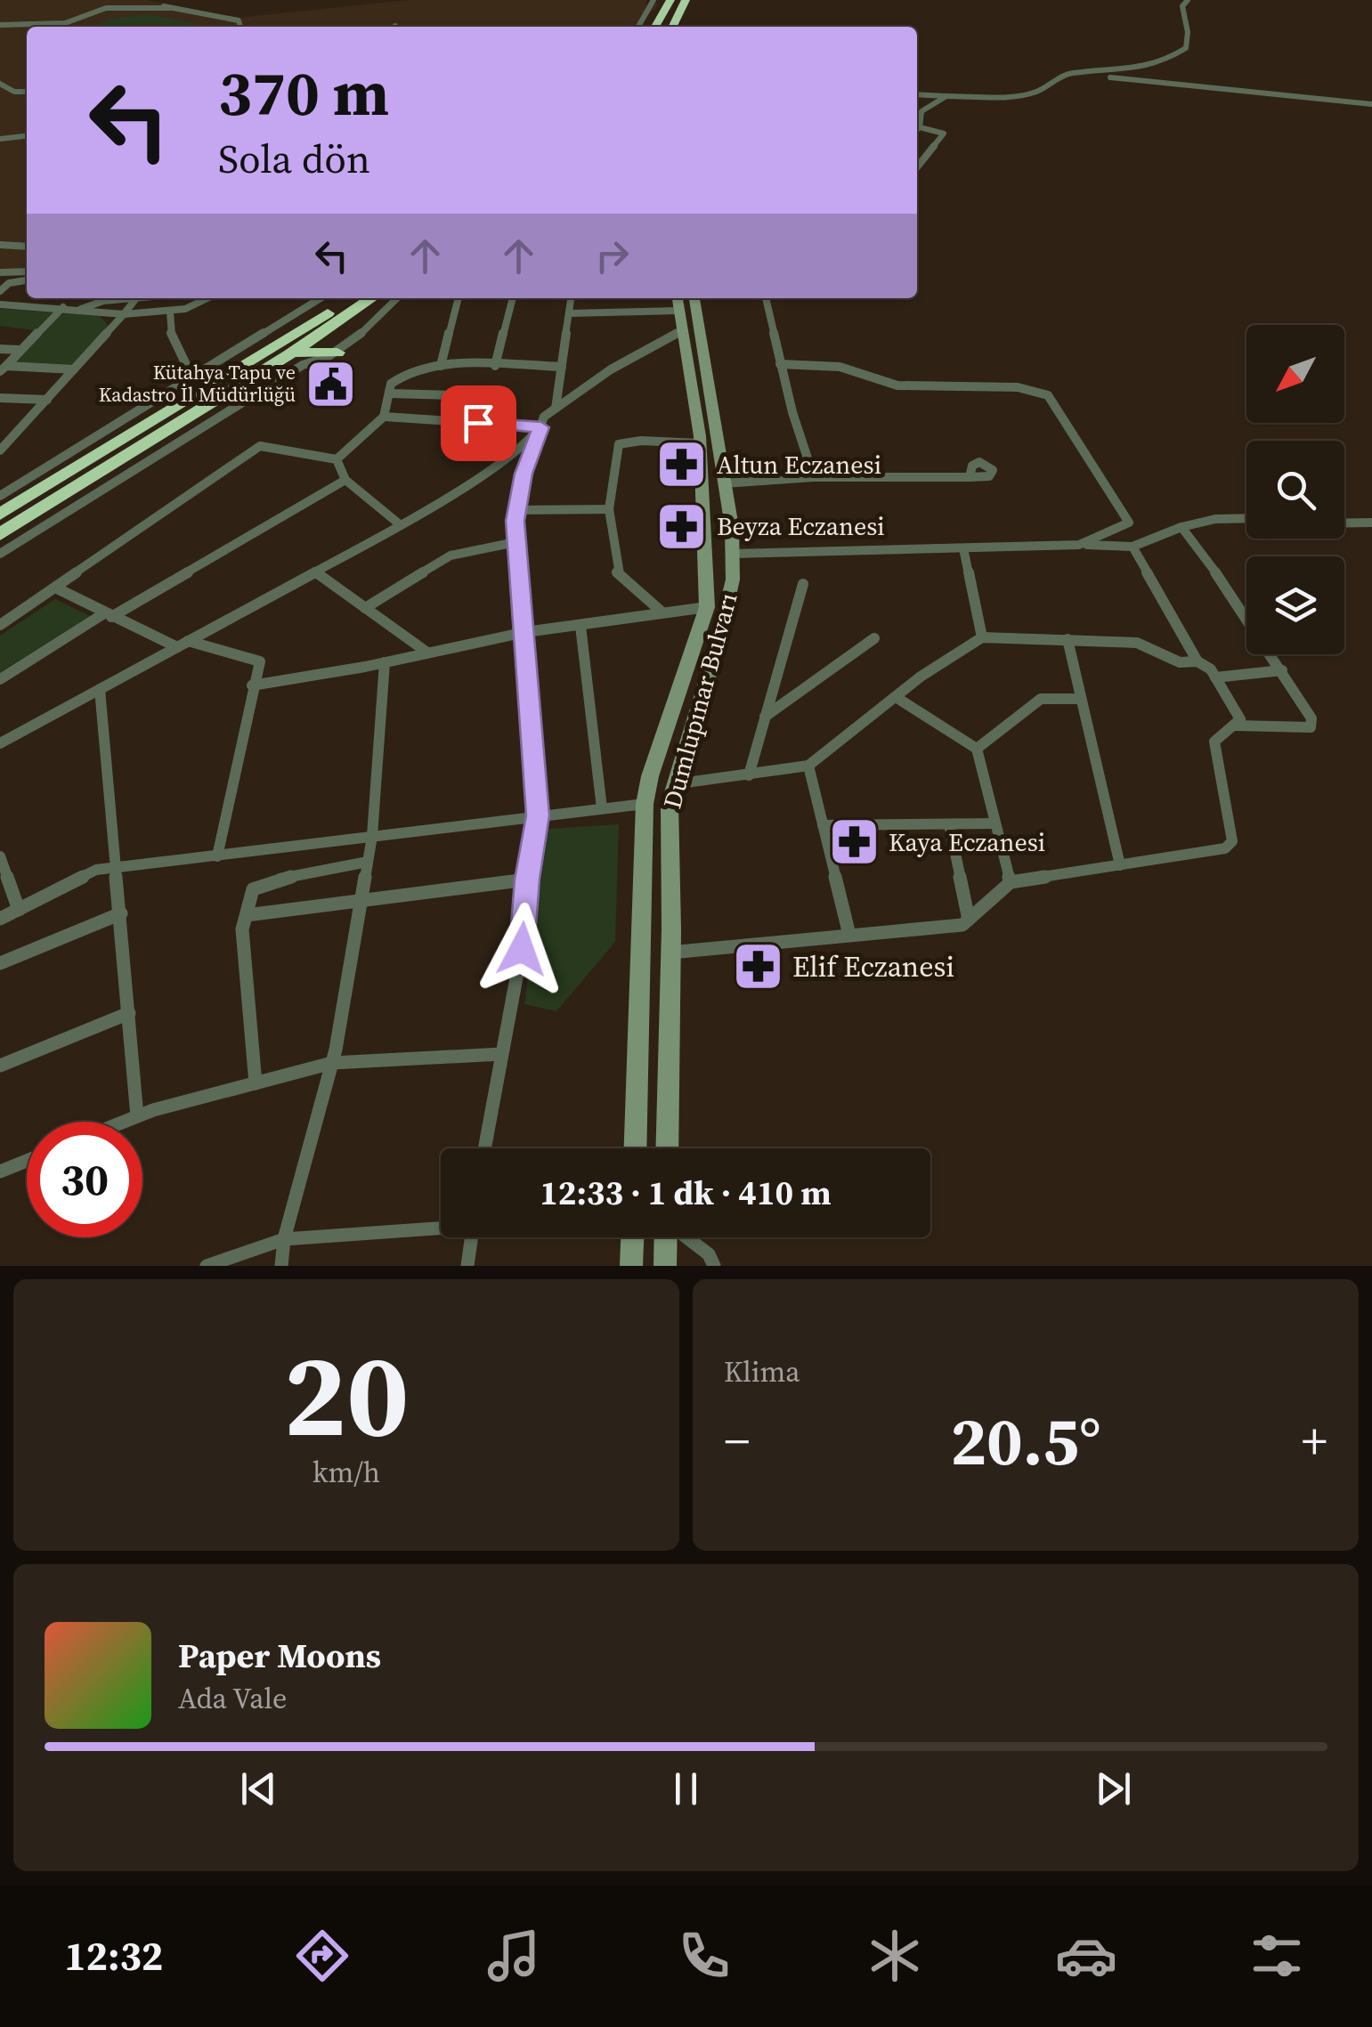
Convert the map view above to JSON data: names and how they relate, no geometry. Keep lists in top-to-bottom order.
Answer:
{
  "streets": {
    "main road": ["Dumlupınar Bulvarı"]
  },
  "places": {
    "public building": ["Kütahya Tapu ve Kadastro İl Müdürlüğü"],
    "pharmacy": [
      "Altun Eczanesi",
      "Beyza Eczanesi",
      "Kaya Eczanesi",
      "Elif Eczanesi"
    ]
  },
  "north": "bottom left",
  "page": {
    "turn": ["370 m", "Sola dön"],
    "limit": "30",
    "trip": "12:33 · 1 dk · 410 m",
    "tile": [
      ["20", "km/h"],
      "Klima"
    ],
    "heat": ["−", "20.5°", "+"],
    "song": ["Paper Moons", "Ada Vale"],
    "tabs": "12:32"
  }
}
